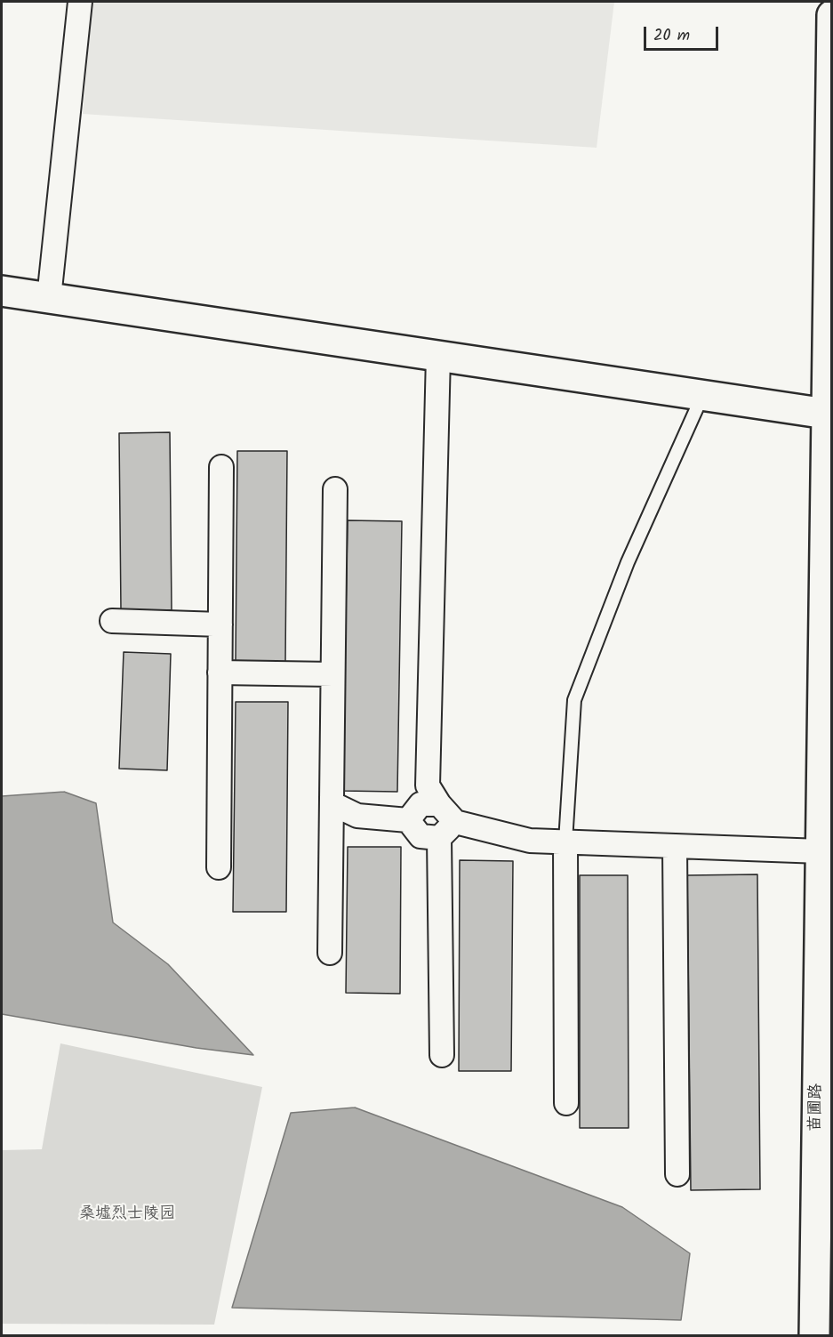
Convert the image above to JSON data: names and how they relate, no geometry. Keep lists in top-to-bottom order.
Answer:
{
  "streets": {
    "street": ["苗圃路"]
  },
  "parks": ["桑墟烈士陵园"],
  "scale_bar": "20 m"
}
